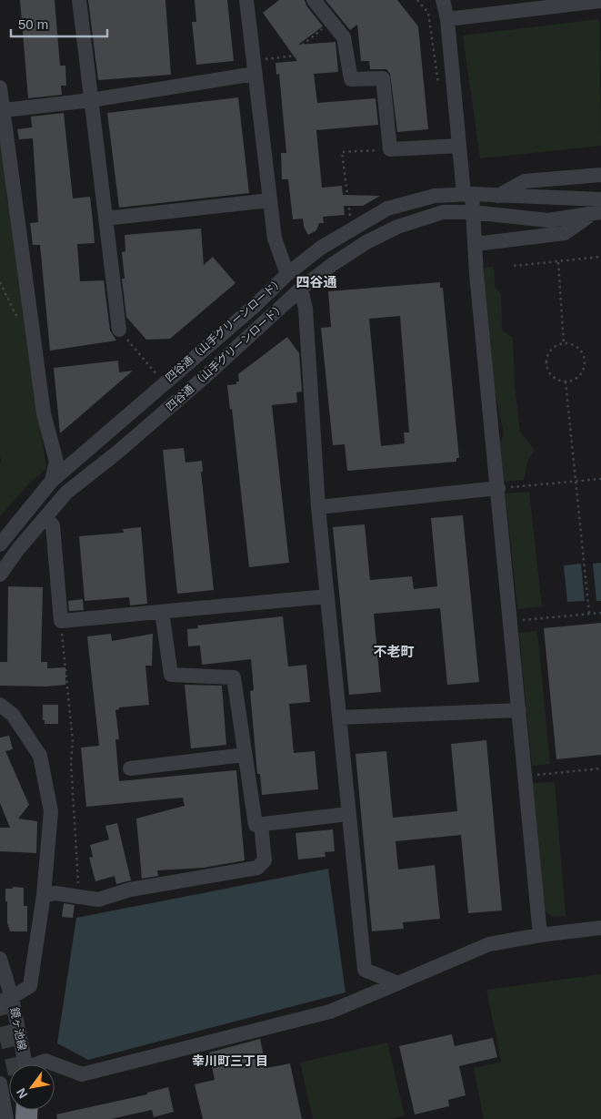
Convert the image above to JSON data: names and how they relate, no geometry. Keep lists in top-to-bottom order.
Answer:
{
  "streets": {
    "street": ["四谷通（山手グリーンロード）", "四谷通 （山手グリーンロード）", "鏡ヶ池線"]
  },
  "crossings": [
    ["四谷通（山手グリーンロード）", "四谷通 （山手グリーンロード）"]
  ],
  "districts": ["四谷通", "不老町", "幸川町三丁目"],
  "scale_bar": "50 m",
  "north": "bottom left"
}
